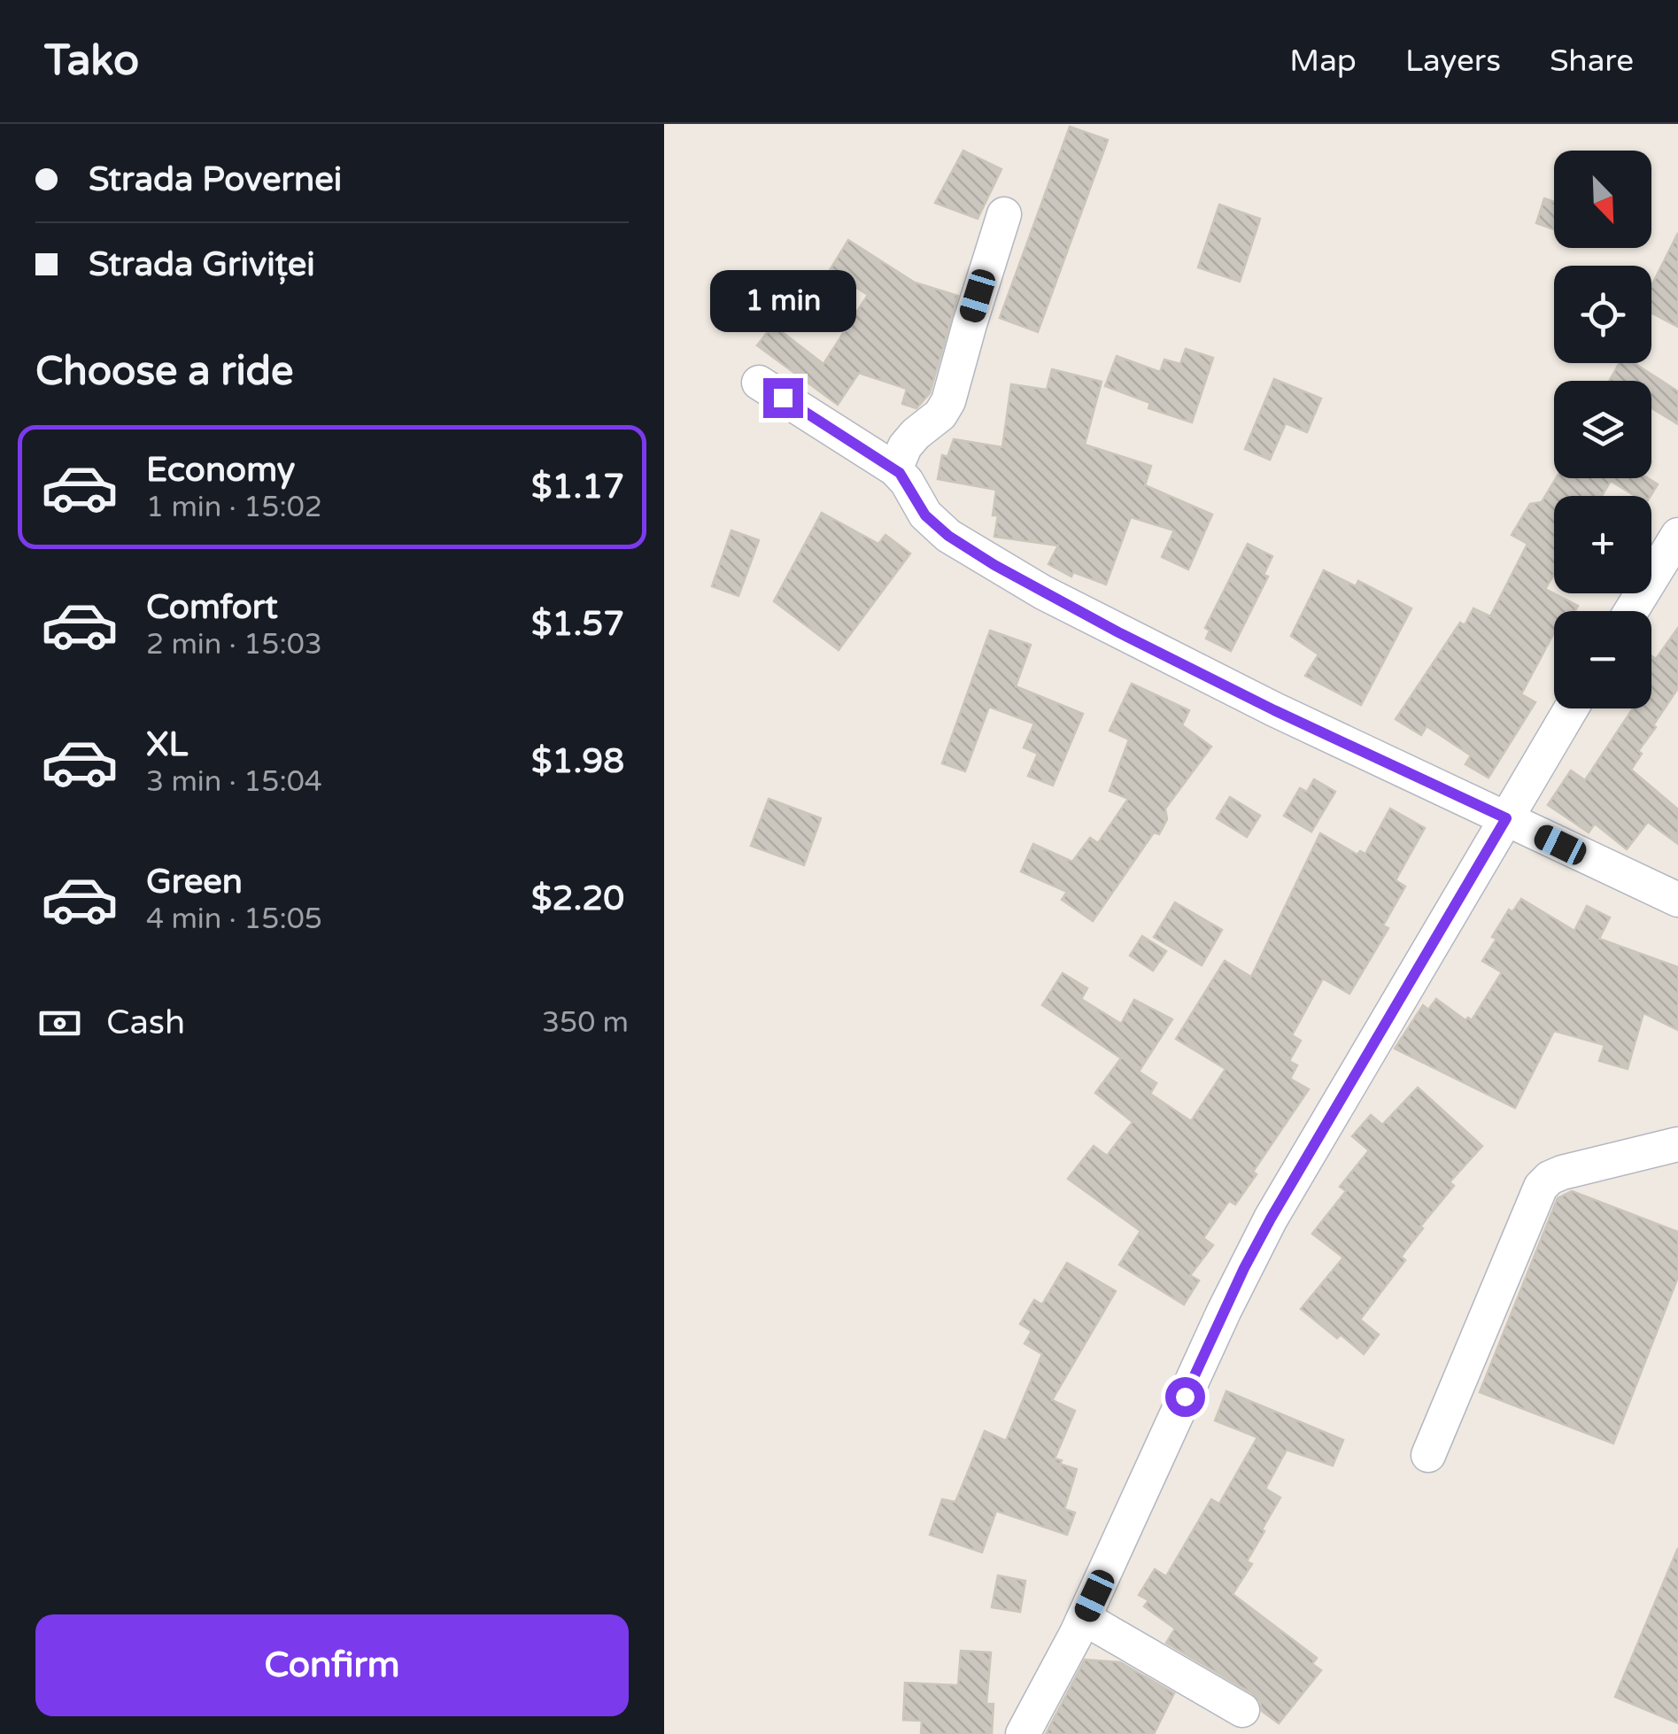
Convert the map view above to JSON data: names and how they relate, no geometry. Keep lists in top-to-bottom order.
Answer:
{
  "north": "bottom right",
  "page": {
    "header": "Tako",
    "nav": ["Map", "Layers", "Share"],
    "banner": ["Strada Povernei", "Strada Griviței"],
    "map_buttons": ["+", "−"],
    "bubble": "1 min",
    "heading": "Choose a ride",
    "list": [
      {
        "name": "Economy",
        "note": "1 min · 15:02",
        "value": "$1.17"
      },
      {
        "name": "Comfort",
        "note": "2 min · 15:03",
        "value": "$1.57"
      },
      {
        "name": "XL",
        "note": "3 min · 15:04",
        "value": "$1.98"
      },
      {
        "name": "Green",
        "note": "4 min · 15:05",
        "value": "$2.20"
      }
    ],
    "pay": ["Cash", "350 m"],
    "buttons": "Confirm"
  }
}
